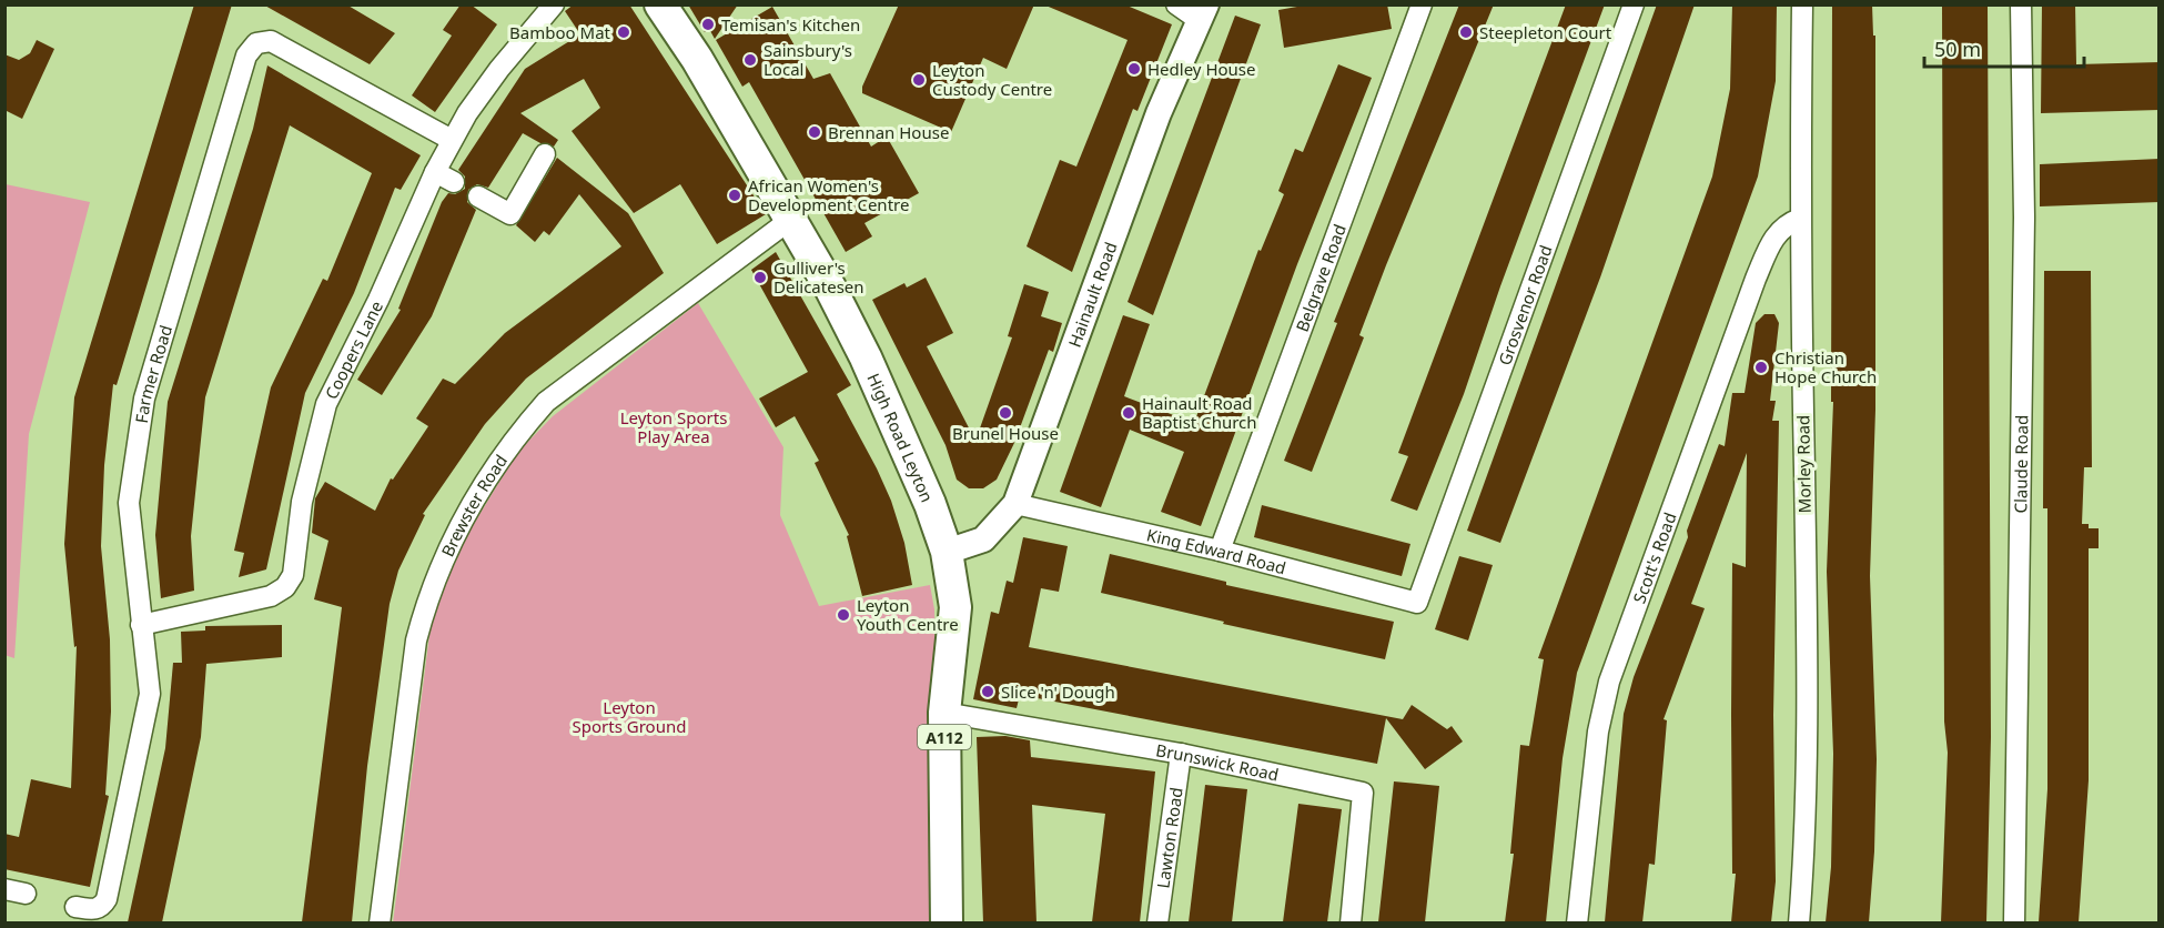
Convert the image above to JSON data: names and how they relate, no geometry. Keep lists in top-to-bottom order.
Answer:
{
  "streets": {
    "main road": ["High Road Leyton", "A112"],
    "street": [
      "Belgrave Road",
      "Hainault Road",
      "Grosvenor Road",
      "Coopers Lane",
      "Farmer Road",
      "Morley Road",
      "Claude Road",
      "Brewster Road",
      "King Edward Road",
      "Scott's Road",
      "Brunswick Road",
      "Lawton Road"
    ]
  },
  "crossings": [
    ["Belgrave Road", "King Edward Road"],
    ["Hainault Road", "High Road Leyton"],
    ["Hainault Road", "King Edward Road"],
    ["Grosvenor Road", "King Edward Road"],
    ["Coopers Lane", "Farmer Road"],
    ["High Road Leyton", "Brewster Road"],
    ["High Road Leyton", "Brunswick Road"],
    ["Morley Road", "Scott's Road"],
    ["Brunswick Road", "Lawton Road"]
  ],
  "parks": ["Leyton Sports Play Area", "Leyton Sports Ground"],
  "places": [
    "Temisan's Kitchen",
    "Bamboo Mat",
    "Steepleton Court",
    "Sainsbury's Local",
    "Hedley House",
    "Leyton Custody Centre",
    "Brennan House",
    "African Women's Development Centre",
    "Gulliver's Delicatesen",
    "Christian Hope Church",
    "Brunel House",
    "Hainault Road Baptist Church",
    "Leyton Youth Centre",
    "Slice 'n' Dough"
  ],
  "scale_bar": "50 m"
}
